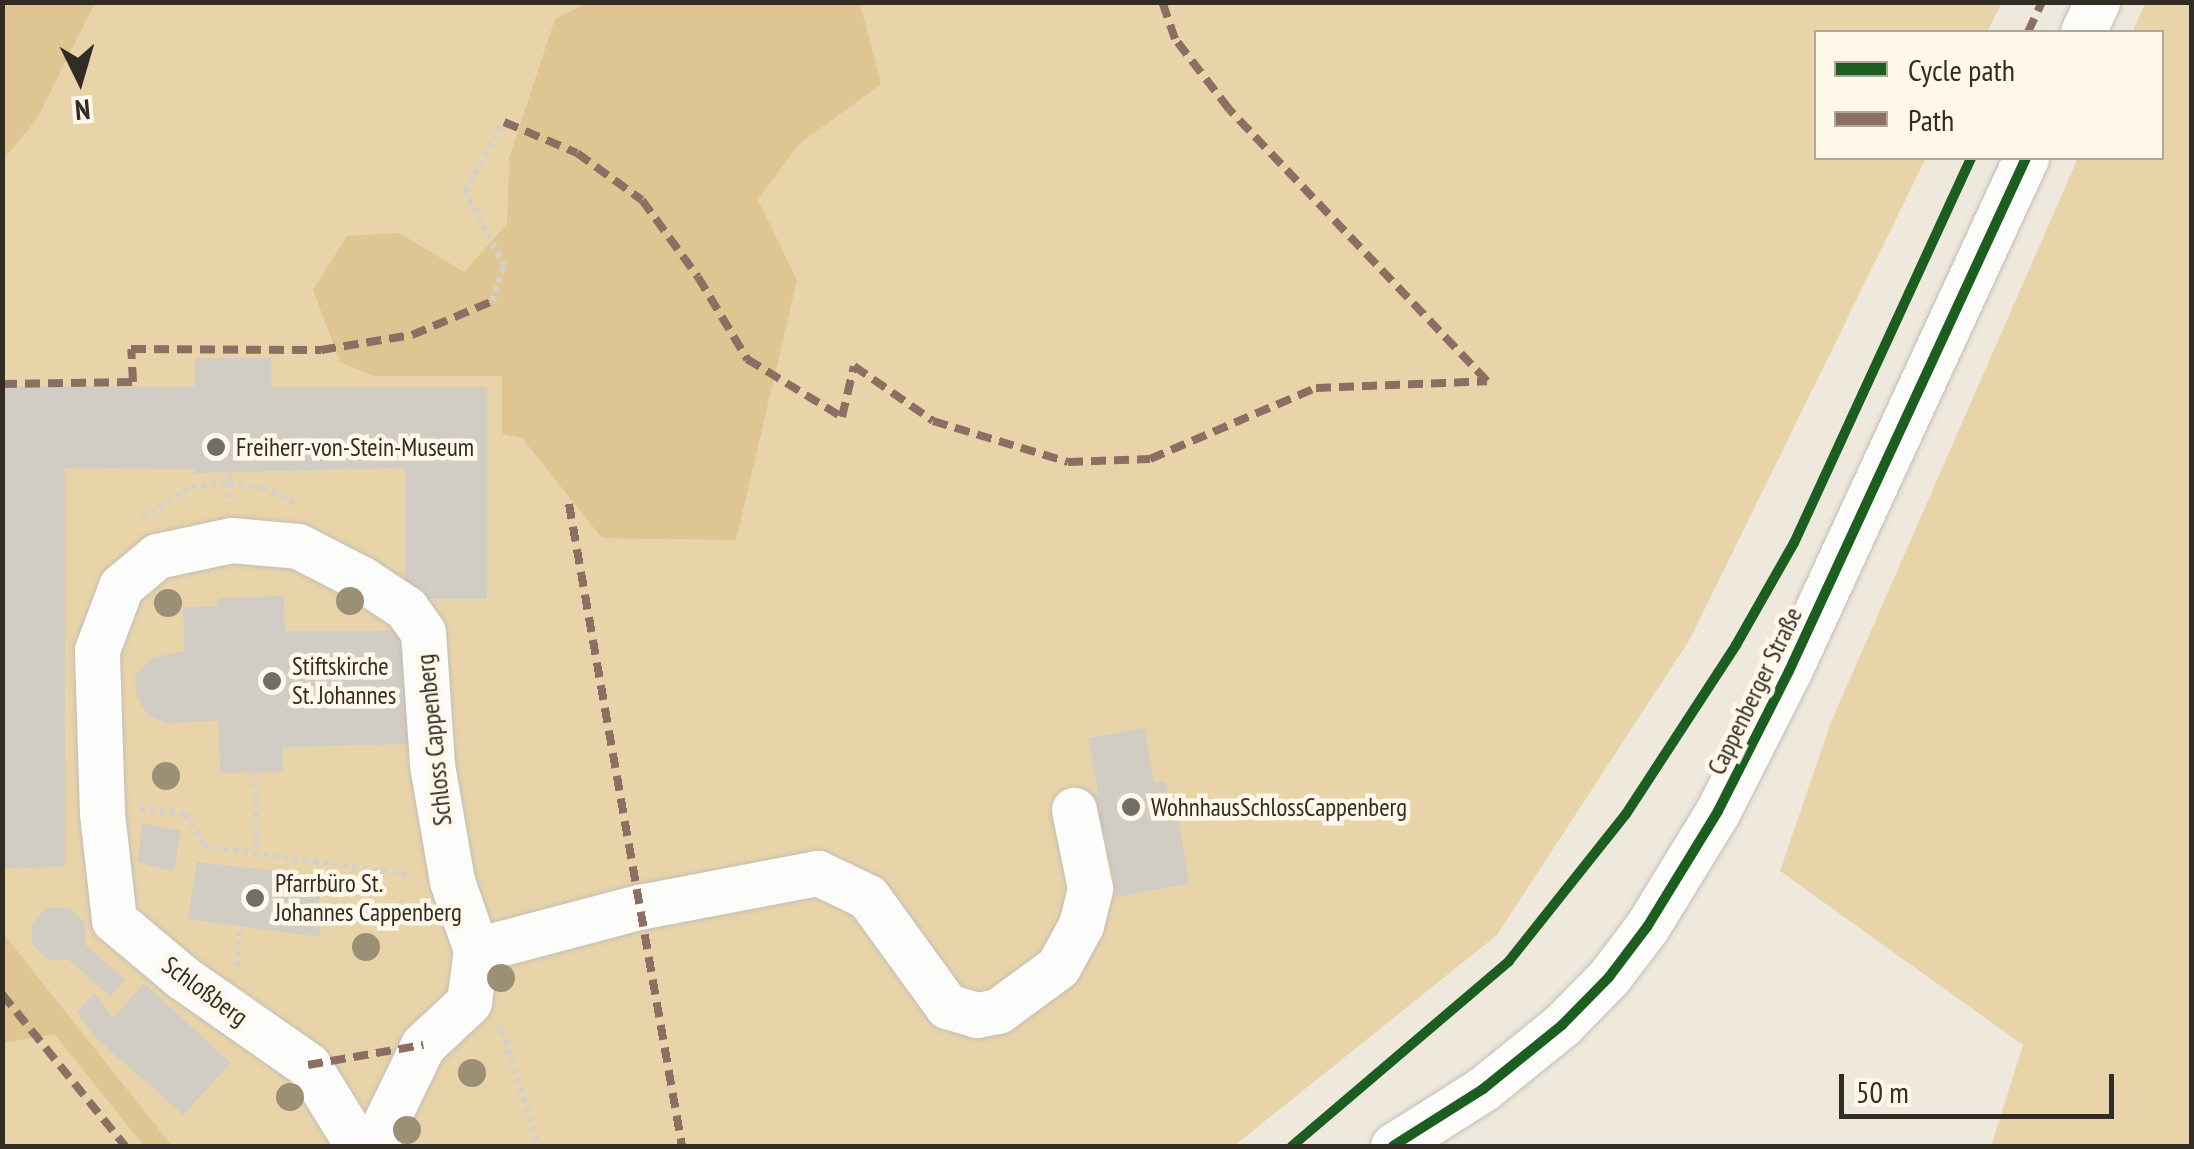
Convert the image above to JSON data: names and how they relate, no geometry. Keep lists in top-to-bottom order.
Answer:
{
  "streets": {
    "street": ["Cappenberger Straße", "Schloss Cappenberg", "Schloßberg"]
  },
  "crossings": [
    ["Schloss Cappenberg", "Schloßberg"]
  ],
  "places": [
    "Freiherr-von-Stein-Museum",
    "Stiftskirche St. Johannes",
    "WohnhausSchlossCappenberg",
    "Pfarrbüro St. Johannes Cappenberg"
  ],
  "legend": ["Cycle path", "Path"],
  "scale_bar": "50 m",
  "north": "bottom"
}
